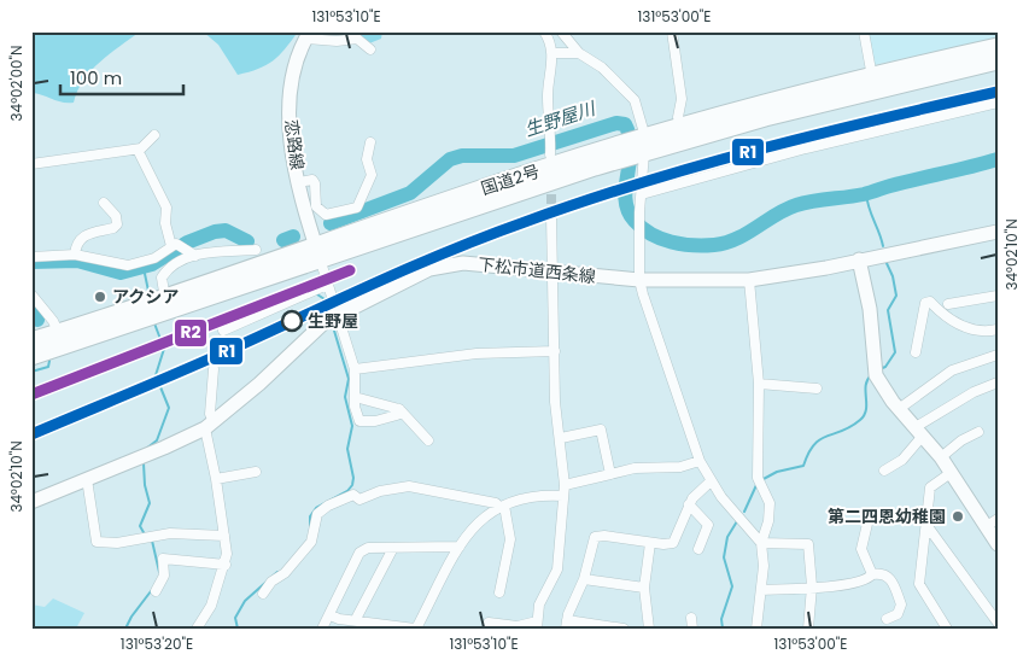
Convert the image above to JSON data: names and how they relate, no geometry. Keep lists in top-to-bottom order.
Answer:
{
  "streets": {
    "highway": ["国道2号"],
    "street": ["恋路線", "下松市道西条線"]
  },
  "crossings": [
    ["恋路線", "国道2号"]
  ],
  "water": ["生野屋川"],
  "places": ["アクシア", "生野屋", "第二四恩幼稚園"],
  "lines": ["transit line R1", "transit line R2"],
  "scale_bar": "100 m",
  "coordinates": [
    "131°53'10\"E",
    "131°53'00\"E",
    "34°02'00\"N",
    "34°02'10\"N",
    "131°53'20\"E"
  ]
}
